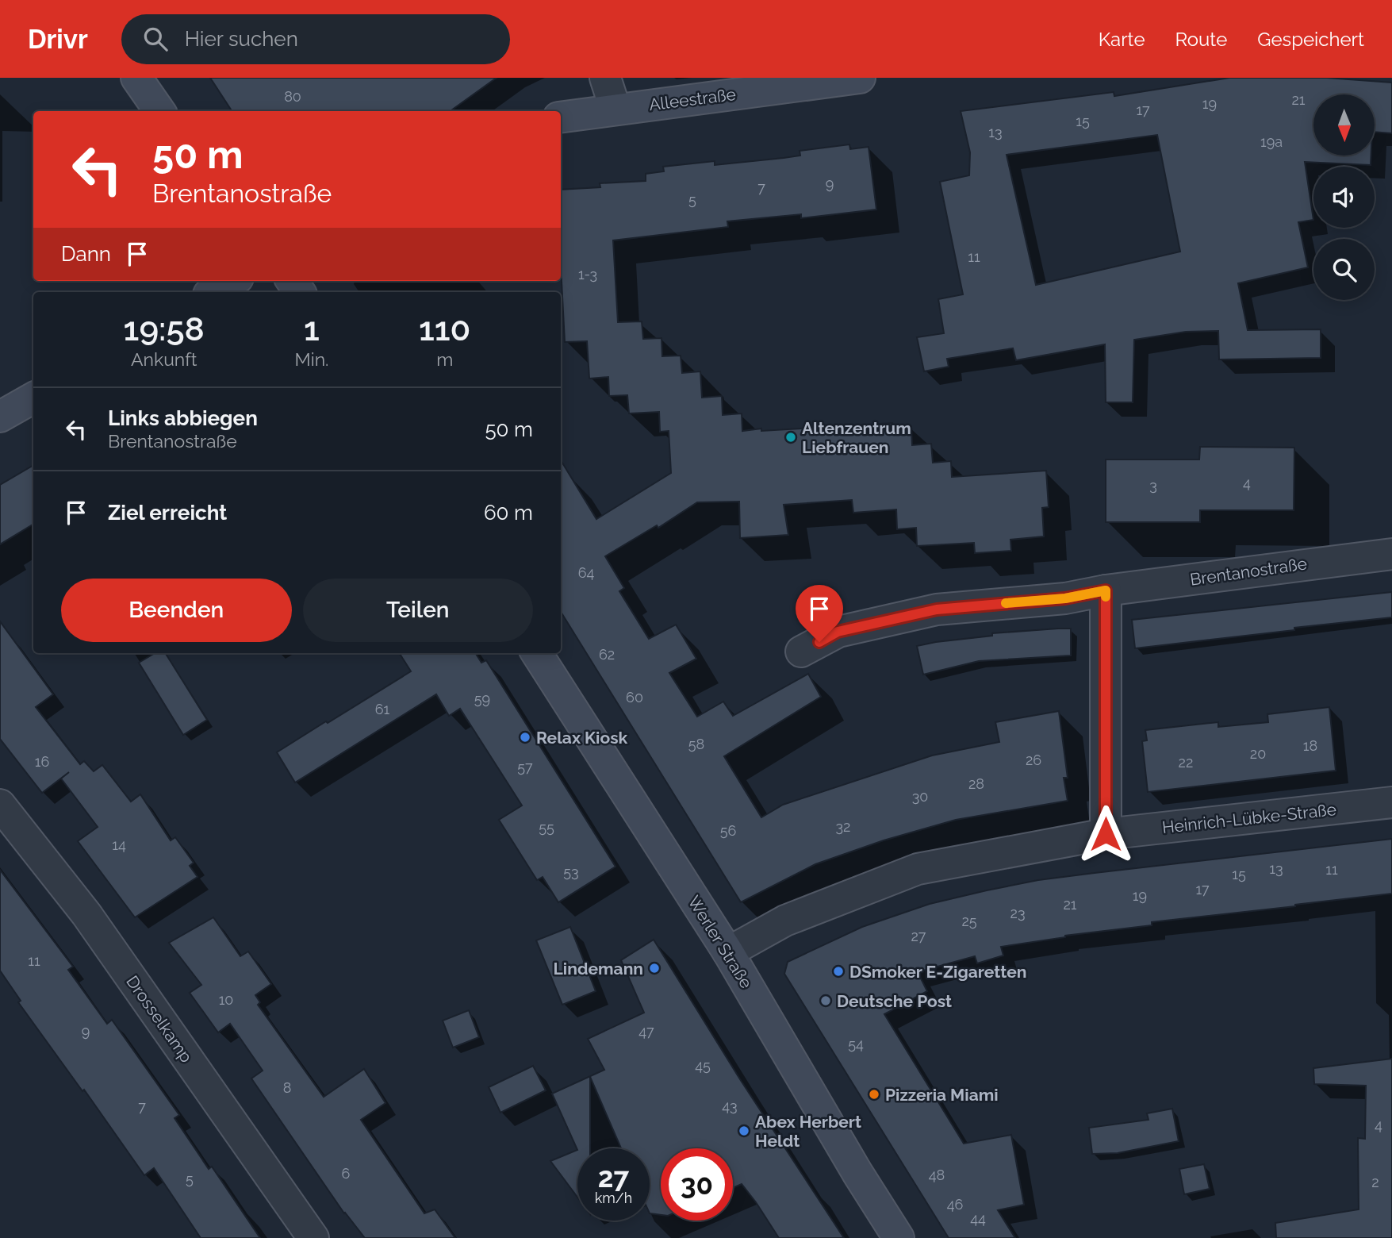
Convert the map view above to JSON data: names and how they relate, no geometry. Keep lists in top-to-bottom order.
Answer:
{
  "streets": {
    "main road": ["Alleestraße", "Werler Straße"],
    "street": ["Brentanostraße", "Heinrich-Lübke-Straße", "Drosselkamp"]
  },
  "crossings": [
    ["Heinrich-Lübke-Straße", "Werler Straße"]
  ],
  "places": [
    "Altenzentrum Liebfrauen",
    "Relax Kiosk",
    "Lindemann",
    "DSmoker E-Zigaretten",
    "Deutsche Post",
    "Pizzeria Miami",
    "Abex Herbert Heldt"
  ],
  "house_numbers": [
    "80",
    "21",
    "19",
    "17",
    "15",
    "13",
    "19a",
    "9",
    "7",
    "5",
    "11",
    "1-3",
    "4",
    "3",
    "64",
    "62",
    "60",
    "59",
    "61",
    "58",
    "18",
    "20",
    "26",
    "16",
    "22",
    "57",
    "28",
    "30",
    "32",
    "55",
    "56",
    "14",
    "13",
    "11",
    "53",
    "15",
    "17",
    "19",
    "21",
    "23",
    "25",
    "27",
    "11",
    "10",
    "9",
    "47",
    "54",
    "45",
    "8",
    "43",
    "7",
    "4",
    "6",
    "48",
    "5",
    "2",
    "46",
    "44"
  ],
  "north": "bottom",
  "page": {
    "header": "Drivr",
    "search": "Hier suchen",
    "nav": ["Karte", "Route", "Gespeichert"],
    "turn": ["50 m", "Brentanostraße"],
    "then": "Dann",
    "eta": [
      "19:58",
      "Ankunft",
      "1",
      "Min.",
      "110",
      "m"
    ],
    "list": [
      {
        "name": "Links abbiegen",
        "note": "Brentanostraße",
        "value": "50 m"
      },
      {
        "name": "Ziel erreicht",
        "value": "60 m"
      }
    ],
    "buttons": ["Beenden", "Teilen"],
    "speed": "27 km/h",
    "limit": "30"
  }
}
